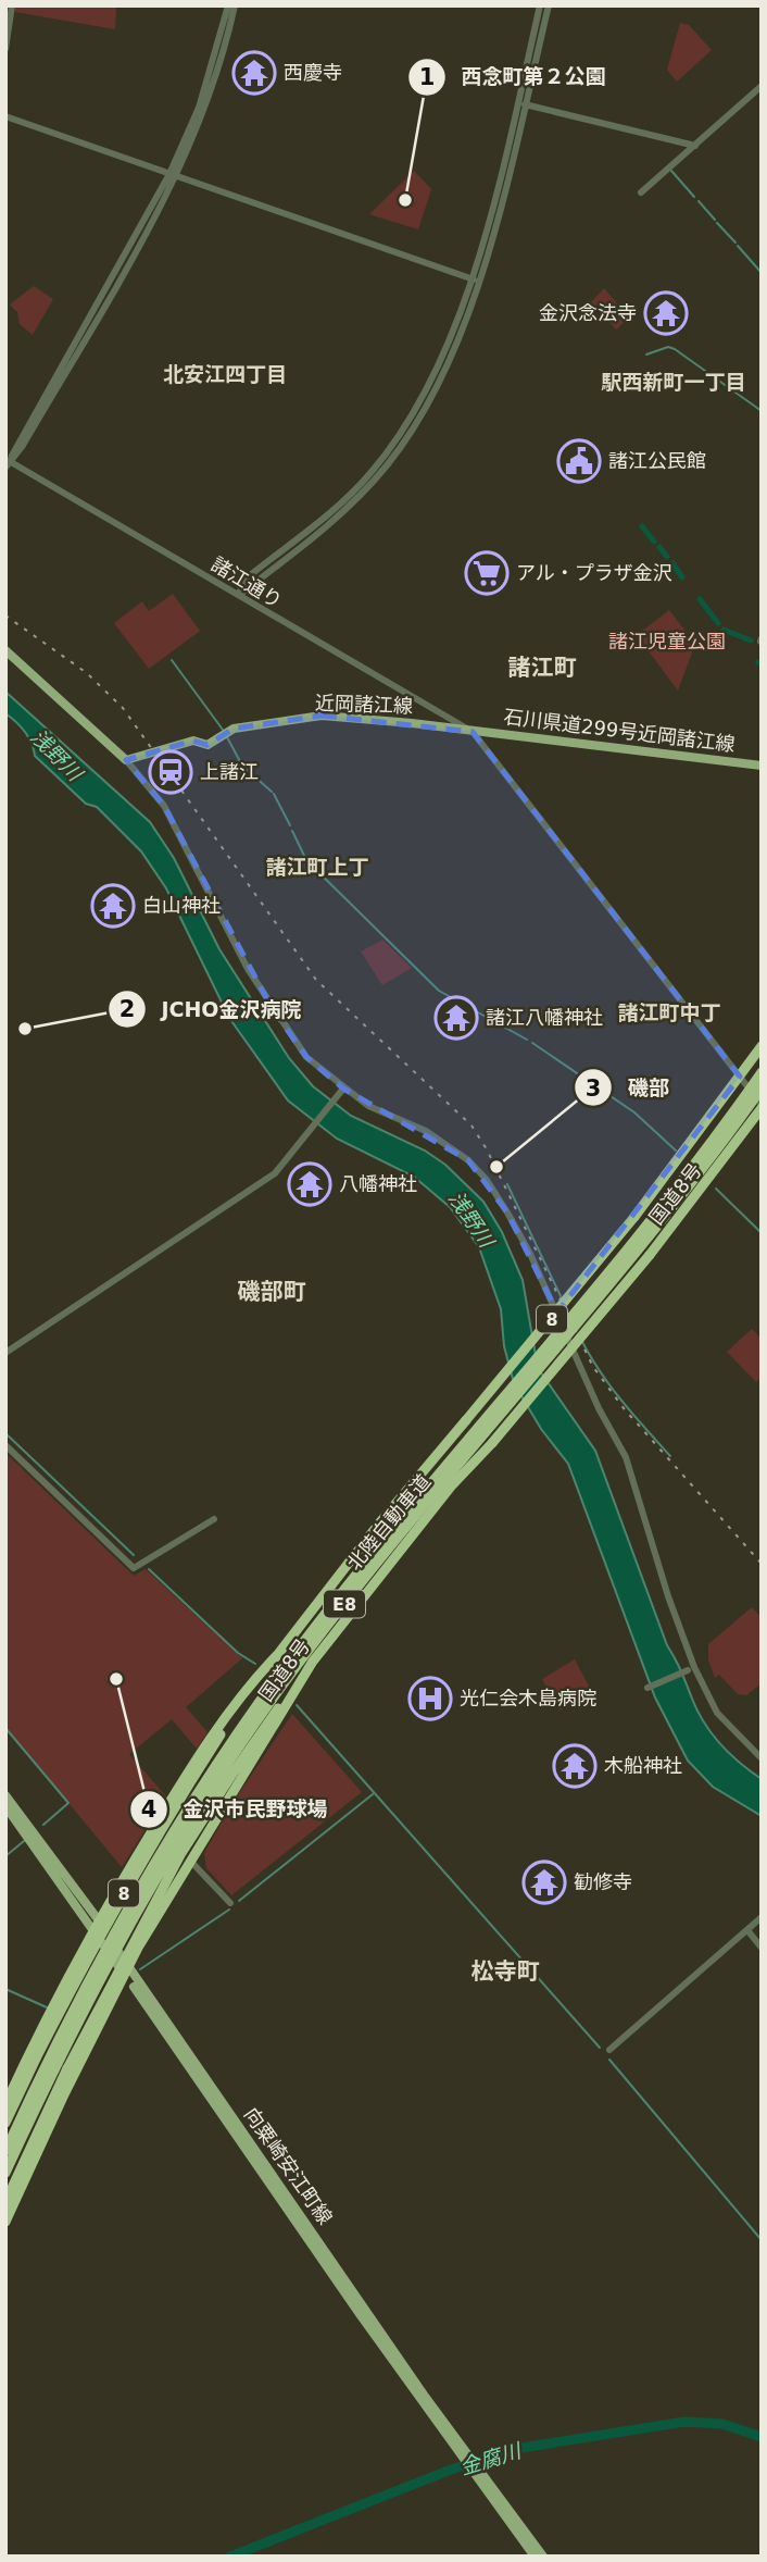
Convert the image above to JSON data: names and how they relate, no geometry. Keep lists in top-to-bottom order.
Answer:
{
  "streets": {
    "highway": [
      "国道8号",
      "8",
      "北陸自動車道",
      "E8"
    ],
    "main road": ["近岡諸江線", "石川県道299号近岡諸江線", "向粟崎安江町線"],
    "street": ["諸江通り"]
  },
  "crossings": [
    ["諸江通り", "近岡諸江線"],
    ["諸江通り", "石川県道299号近岡諸江線"],
    ["近岡諸江線", "石川県道299号近岡諸江線"]
  ],
  "districts": [
    "北安江四丁目",
    "駅西新町一丁目",
    "諸江町",
    "諸江町上丁",
    "諸江町中丁",
    "磯部町",
    "松寺町"
  ],
  "water": ["浅野川", "金腐川"],
  "parks": ["諸江児童公園"],
  "places": {
    "temple": [
      "西慶寺",
      "金沢念法寺",
      "白山神社",
      "諸江八幡神社",
      "八幡神社",
      "木船神社",
      "勧修寺"
    ],
    "other": [
      "西念町第２公園",
      "JCHO金沢病院",
      "磯部",
      "金沢市民野球場"
    ],
    "public building": ["諸江公民館"],
    "supermarket": ["アル・プラザ金沢"],
    "station": ["上諸江"],
    "hospital": ["光仁会木島病院"]
  }
}
